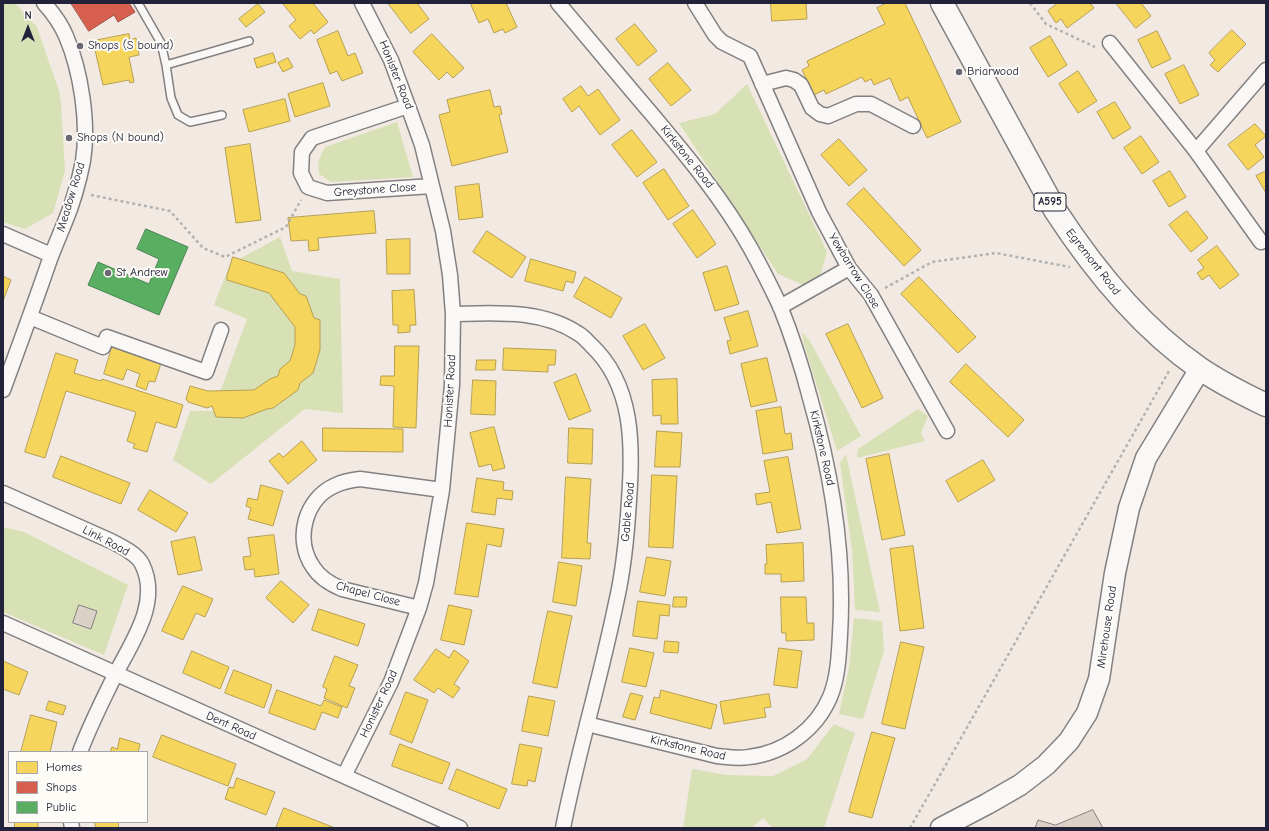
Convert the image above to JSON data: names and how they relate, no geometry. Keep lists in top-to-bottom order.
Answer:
{
  "streets": {
    "highway": ["A595", "Egremont Road"],
    "street": [
      "Honister Road",
      "Kirkstone Road",
      "Greystone Close",
      "Meadow Road",
      "Yewbarrow Close",
      "Gable Road",
      "Link Road",
      "Chapel Close",
      "Mirehouse Road",
      "Dent Road"
    ]
  },
  "crossings": [
    ["Honister Road", "Greystone Close"],
    ["Honister Road", "Gable Road"],
    ["Honister Road", "Chapel Close"],
    ["Honister Road", "Dent Road"],
    ["Kirkstone Road", "Gable Road"],
    ["Egremont Road", "Mirehouse Road"],
    ["Link Road", "Dent Road"]
  ],
  "places": [
    "Shops (S bound)",
    "Briarwood",
    "Shops (N bound)",
    "St Andrew"
  ],
  "legend": ["Homes", "Shops", "Public"],
  "north": "top"
}
